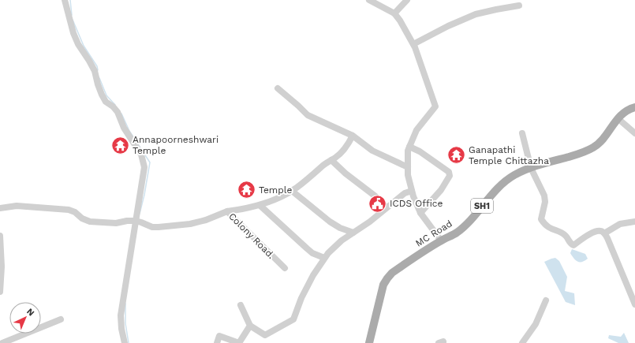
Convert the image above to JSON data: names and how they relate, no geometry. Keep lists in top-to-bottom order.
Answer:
{
  "streets": {
    "main road": ["SH1", "MC Road"],
    "street": ["Colony Road."]
  },
  "places": {
    "temple": ["Annapoorneshwari Temple", "Ganapathi Temple Chittazha", "Temple"],
    "public building": ["ICDS Office"]
  },
  "north": "top right"
}
